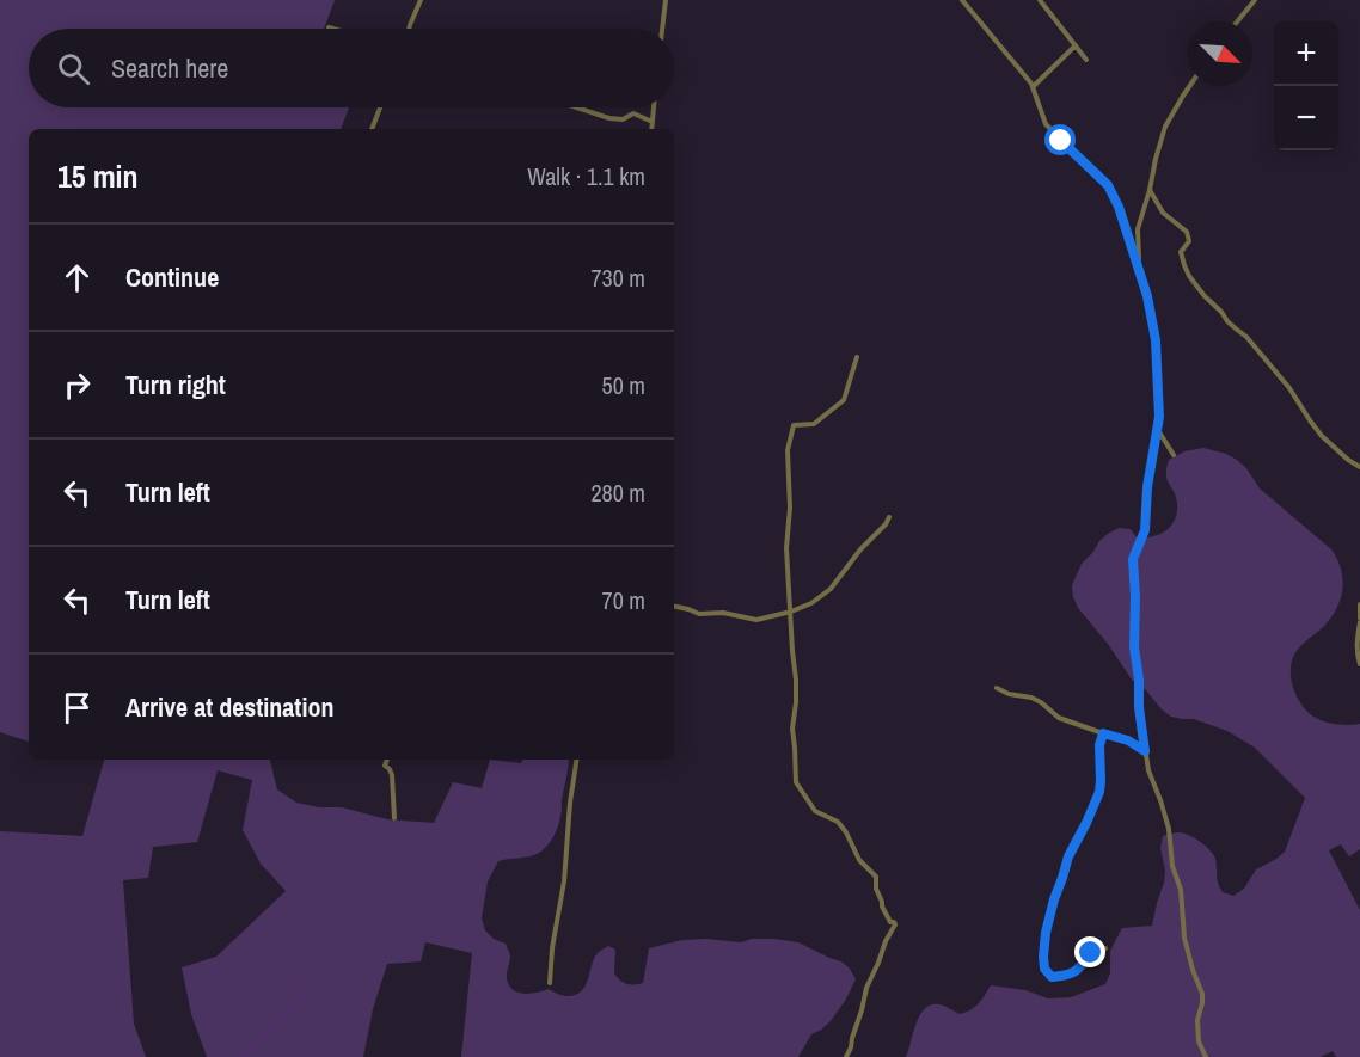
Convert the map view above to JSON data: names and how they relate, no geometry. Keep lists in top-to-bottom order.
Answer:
{
  "north": "bottom right",
  "page": {
    "map_buttons": ["+", "−"],
    "search": "Search here",
    "heading": ["15 min", "Walk · 1.1 km"],
    "list": [
      ["Continue", "730 m"],
      ["Turn right", "50 m"],
      ["Turn left", "280 m"],
      ["Turn left", "70 m"],
      "Arrive at destination"
    ]
  }
}
